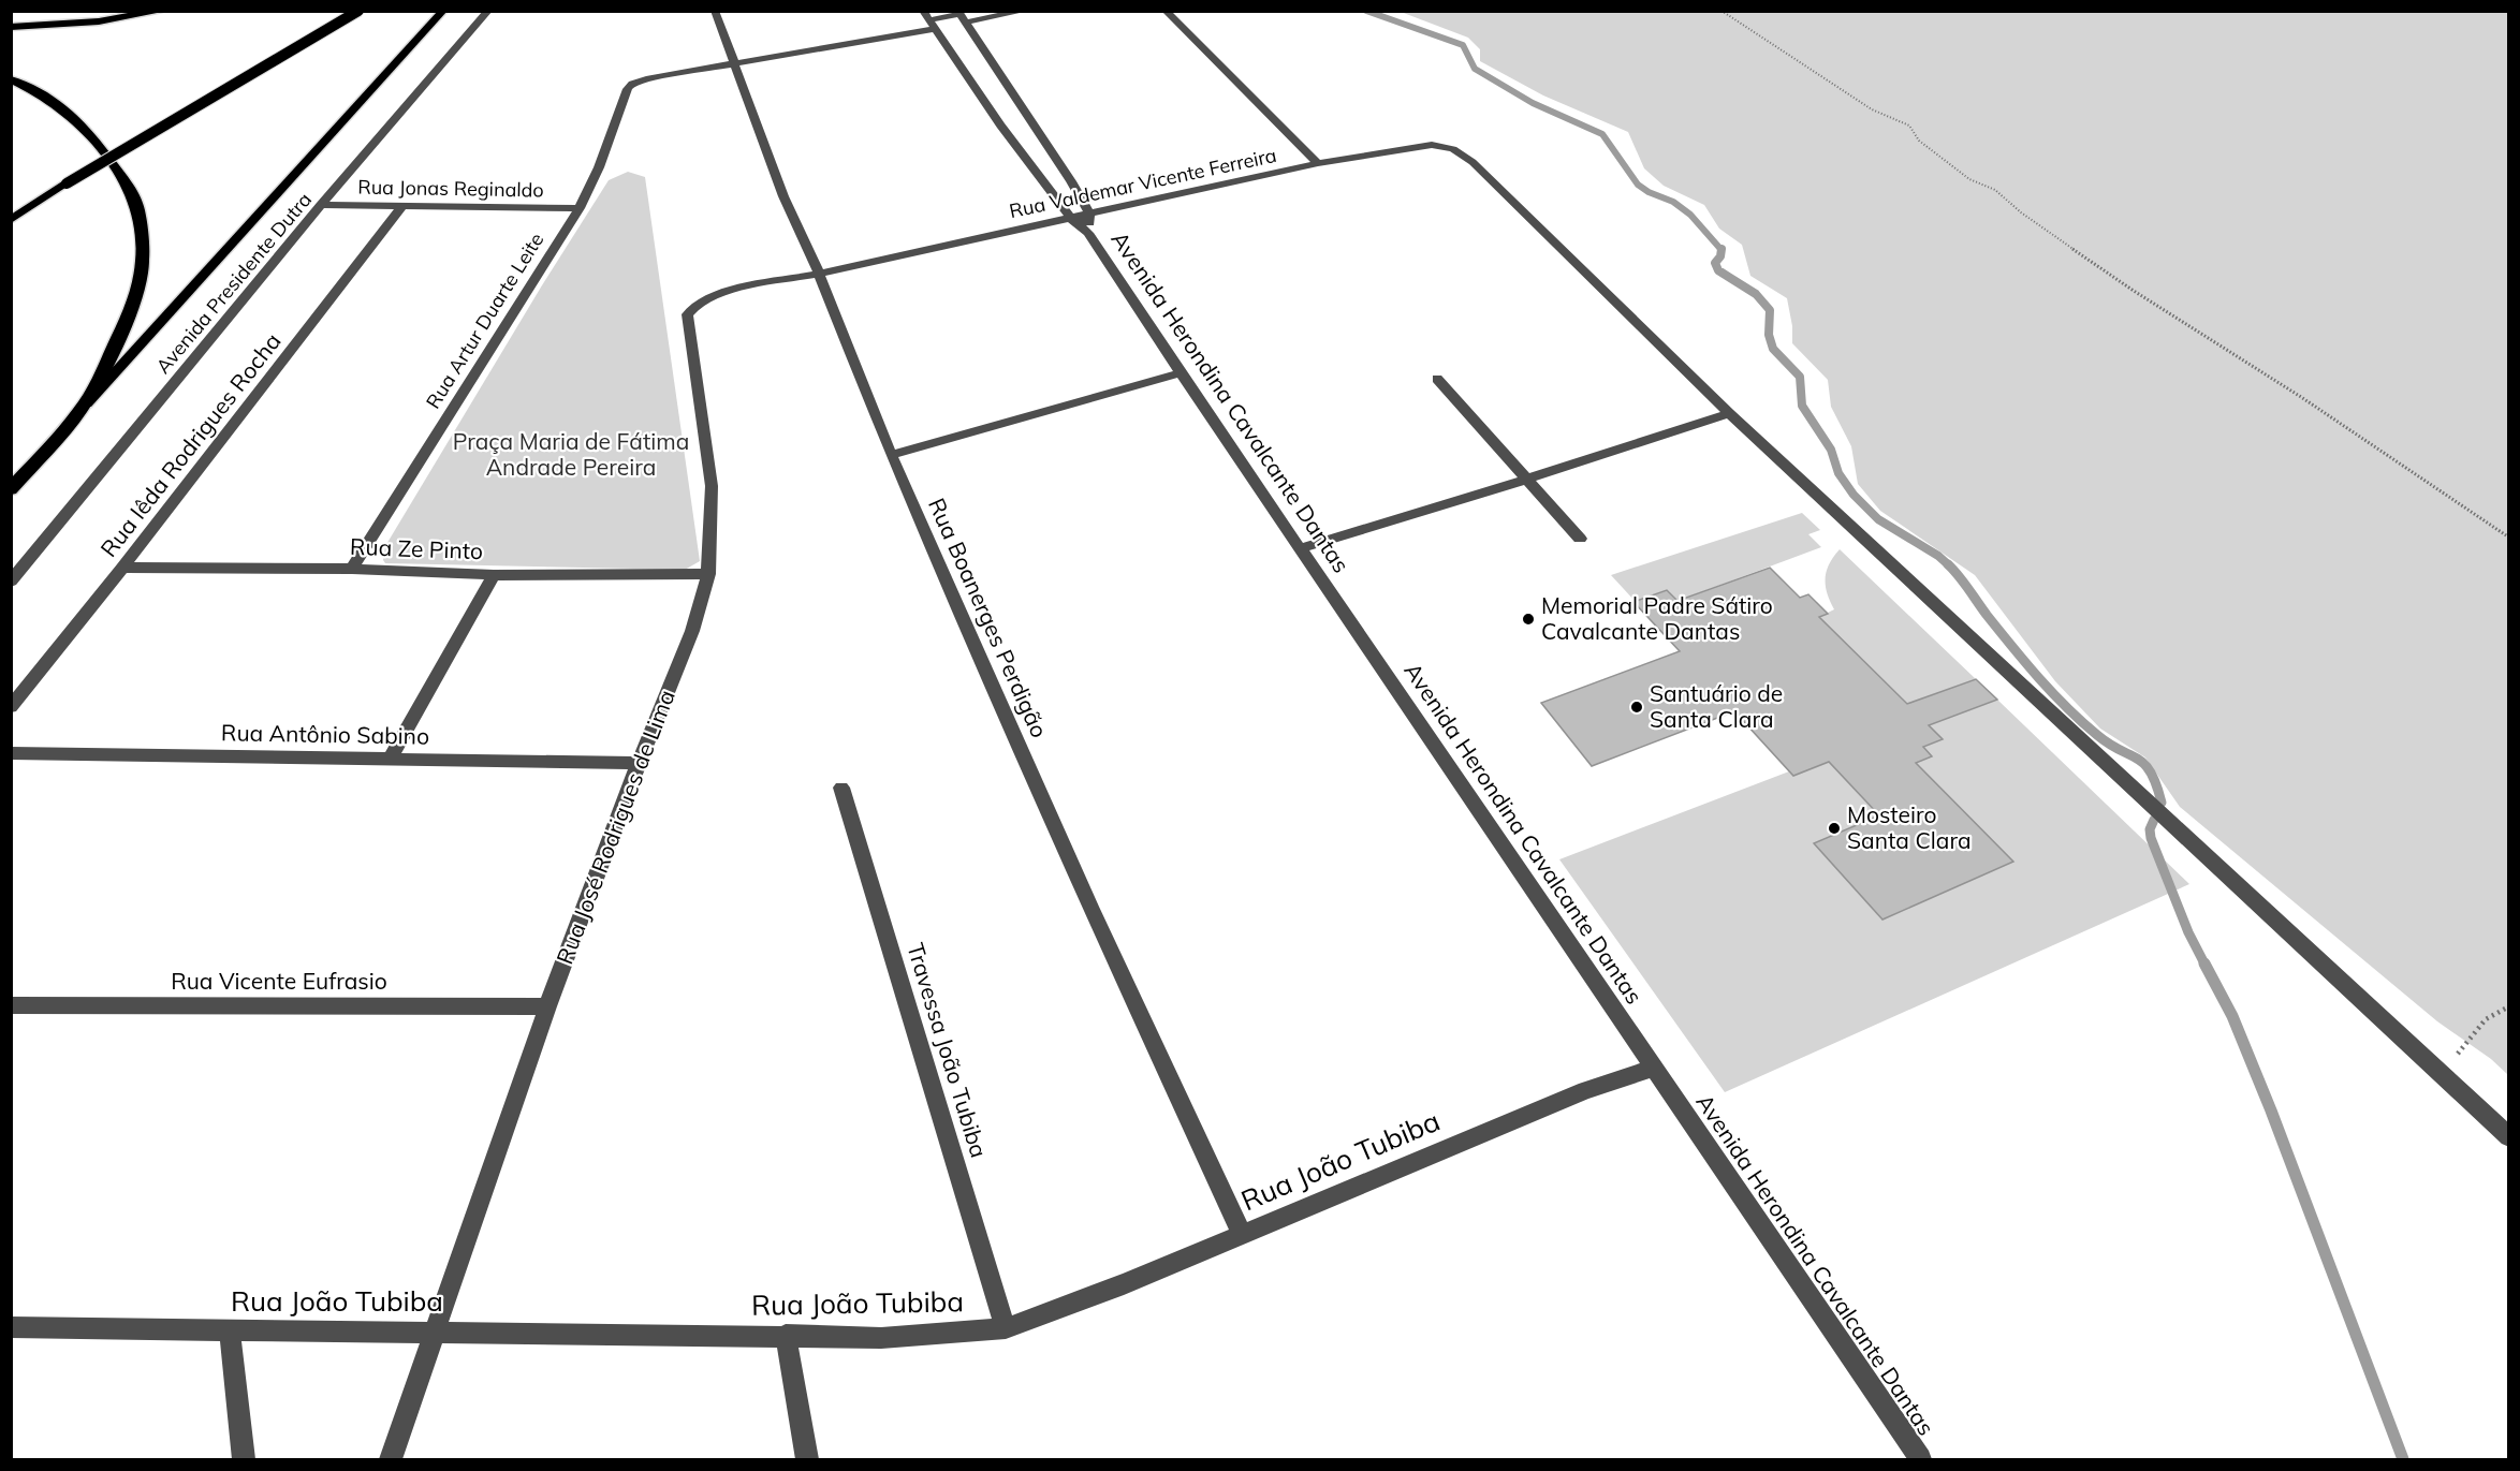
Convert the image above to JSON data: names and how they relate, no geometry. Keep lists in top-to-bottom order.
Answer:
{
  "streets": {
    "main road": ["Avenida Presidente Dutra"],
    "street": [
      "Rua Valdemar Vicente Ferreira",
      "Rua Jonas Reginaldo",
      "Rua Artur Duarte Leite",
      "Avenida Herondina Cavalcante Dantas",
      "Rua Iêda Rodrigues Rocha",
      "Rua Ze Pinto",
      "Rua Boanerges Perdigão",
      "Rua Antônio Sabino",
      "Rua José Rodrigues de Lima",
      "Rua Vicente Eufrasio",
      "Travessa João Tubiba",
      "Rua João Tubiba"
    ]
  },
  "crossings": [
    ["Rua Valdemar Vicente Ferreira", "Avenida Herondina Cavalcante Dantas"],
    ["Rua Valdemar Vicente Ferreira", "Rua Boanerges Perdigão"],
    ["Rua Valdemar Vicente Ferreira", "Rua José Rodrigues de Lima"],
    ["Rua Jonas Reginaldo", "Avenida Presidente Dutra"],
    ["Rua Jonas Reginaldo", "Rua Artur Duarte Leite"],
    ["Rua Jonas Reginaldo", "Rua Iêda Rodrigues Rocha"],
    ["Rua Artur Duarte Leite", "Rua Ze Pinto"],
    ["Rua Artur Duarte Leite", "Rua Boanerges Perdigão"],
    ["Avenida Herondina Cavalcante Dantas", "Rua João Tubiba"],
    ["Rua Iêda Rodrigues Rocha", "Rua Ze Pinto"],
    ["Rua Ze Pinto", "Rua José Rodrigues de Lima"],
    ["Rua Boanerges Perdigão", "Rua José Rodrigues de Lima"],
    ["Rua Boanerges Perdigão", "Rua João Tubiba"],
    ["Rua Antônio Sabino", "Rua José Rodrigues de Lima"],
    ["Rua José Rodrigues de Lima", "Rua Vicente Eufrasio"],
    ["Rua José Rodrigues de Lima", "Rua João Tubiba"],
    ["Travessa João Tubiba", "Rua João Tubiba"]
  ],
  "parks": ["Praça Maria de Fátima Andrade Pereira"],
  "places": ["Memorial Padre Sátiro Cavalcante Dantas", "Santuário de Santa Clara", "Mosteiro Santa Clara"]
}
